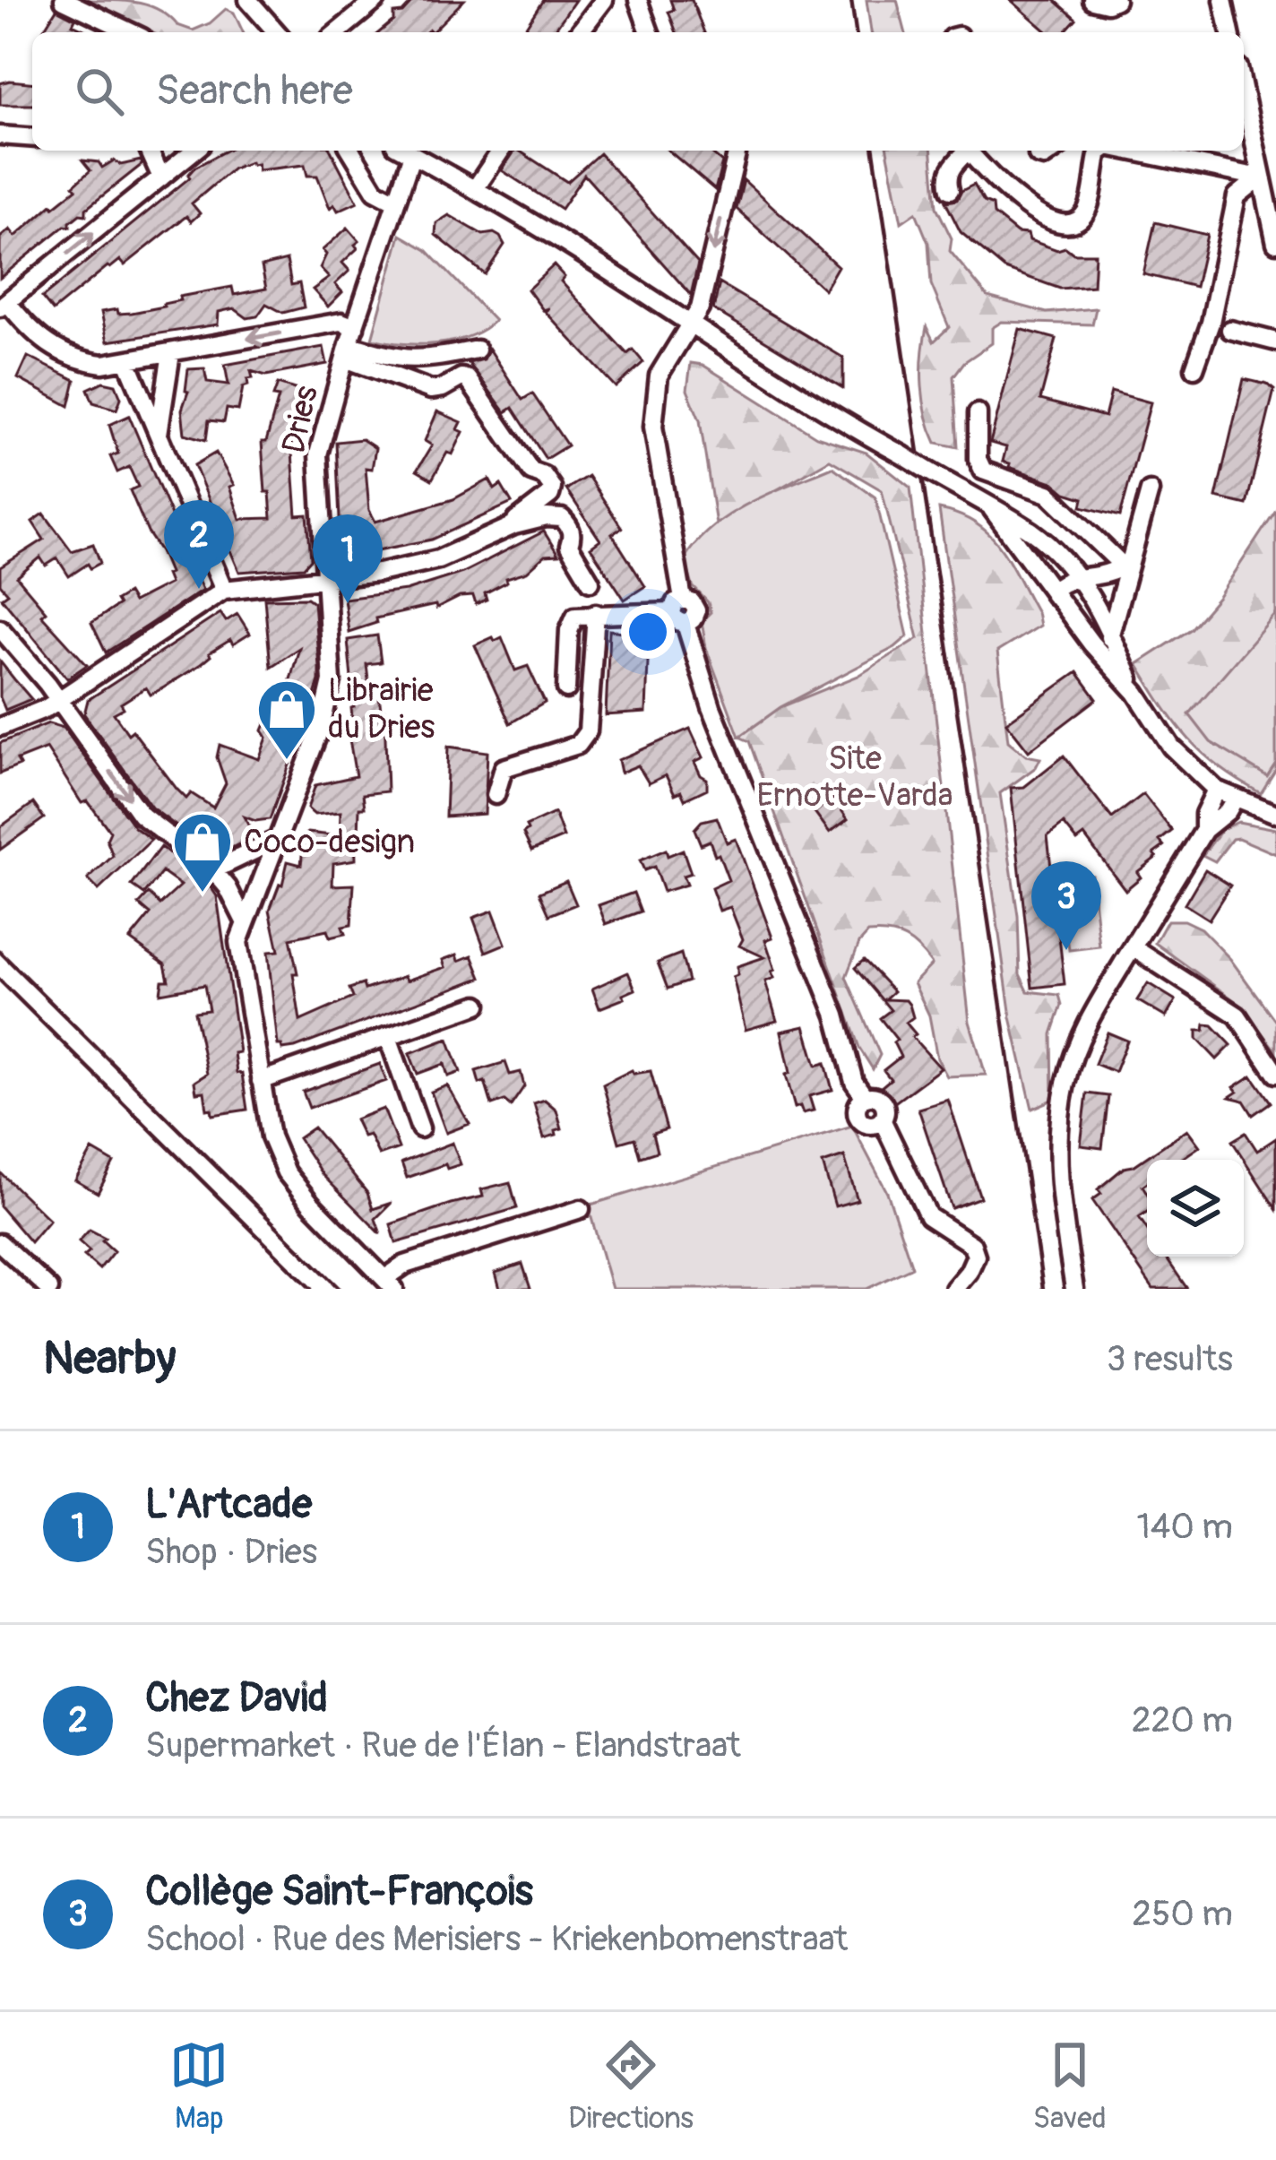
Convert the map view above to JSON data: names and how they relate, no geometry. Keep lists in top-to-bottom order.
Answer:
{
  "streets": {
    "street": ["Dries"]
  },
  "parks": ["Site Ernotte-Varda"],
  "places": {
    "shop": ["Librairie du Dries", "Coco-design"]
  },
  "page": {
    "search": "Search here",
    "pins": ["2", "1", "3"],
    "heading": ["Nearby", "3 results"],
    "list": [
      {
        "mark": "1",
        "name": "L'Artcade",
        "note": "Shop · Dries",
        "value": "140 m"
      },
      {
        "mark": "2",
        "name": "Chez David",
        "note": "Supermarket · Rue de l'Élan - Elandstraat",
        "value": "220 m"
      },
      {
        "mark": "3",
        "name": "Collège Saint-François",
        "note": "School · Rue des Merisiers - Kriekenbomenstraat",
        "value": "250 m"
      }
    ],
    "nav": ["Map", "Directions", "Saved"]
  }
}
